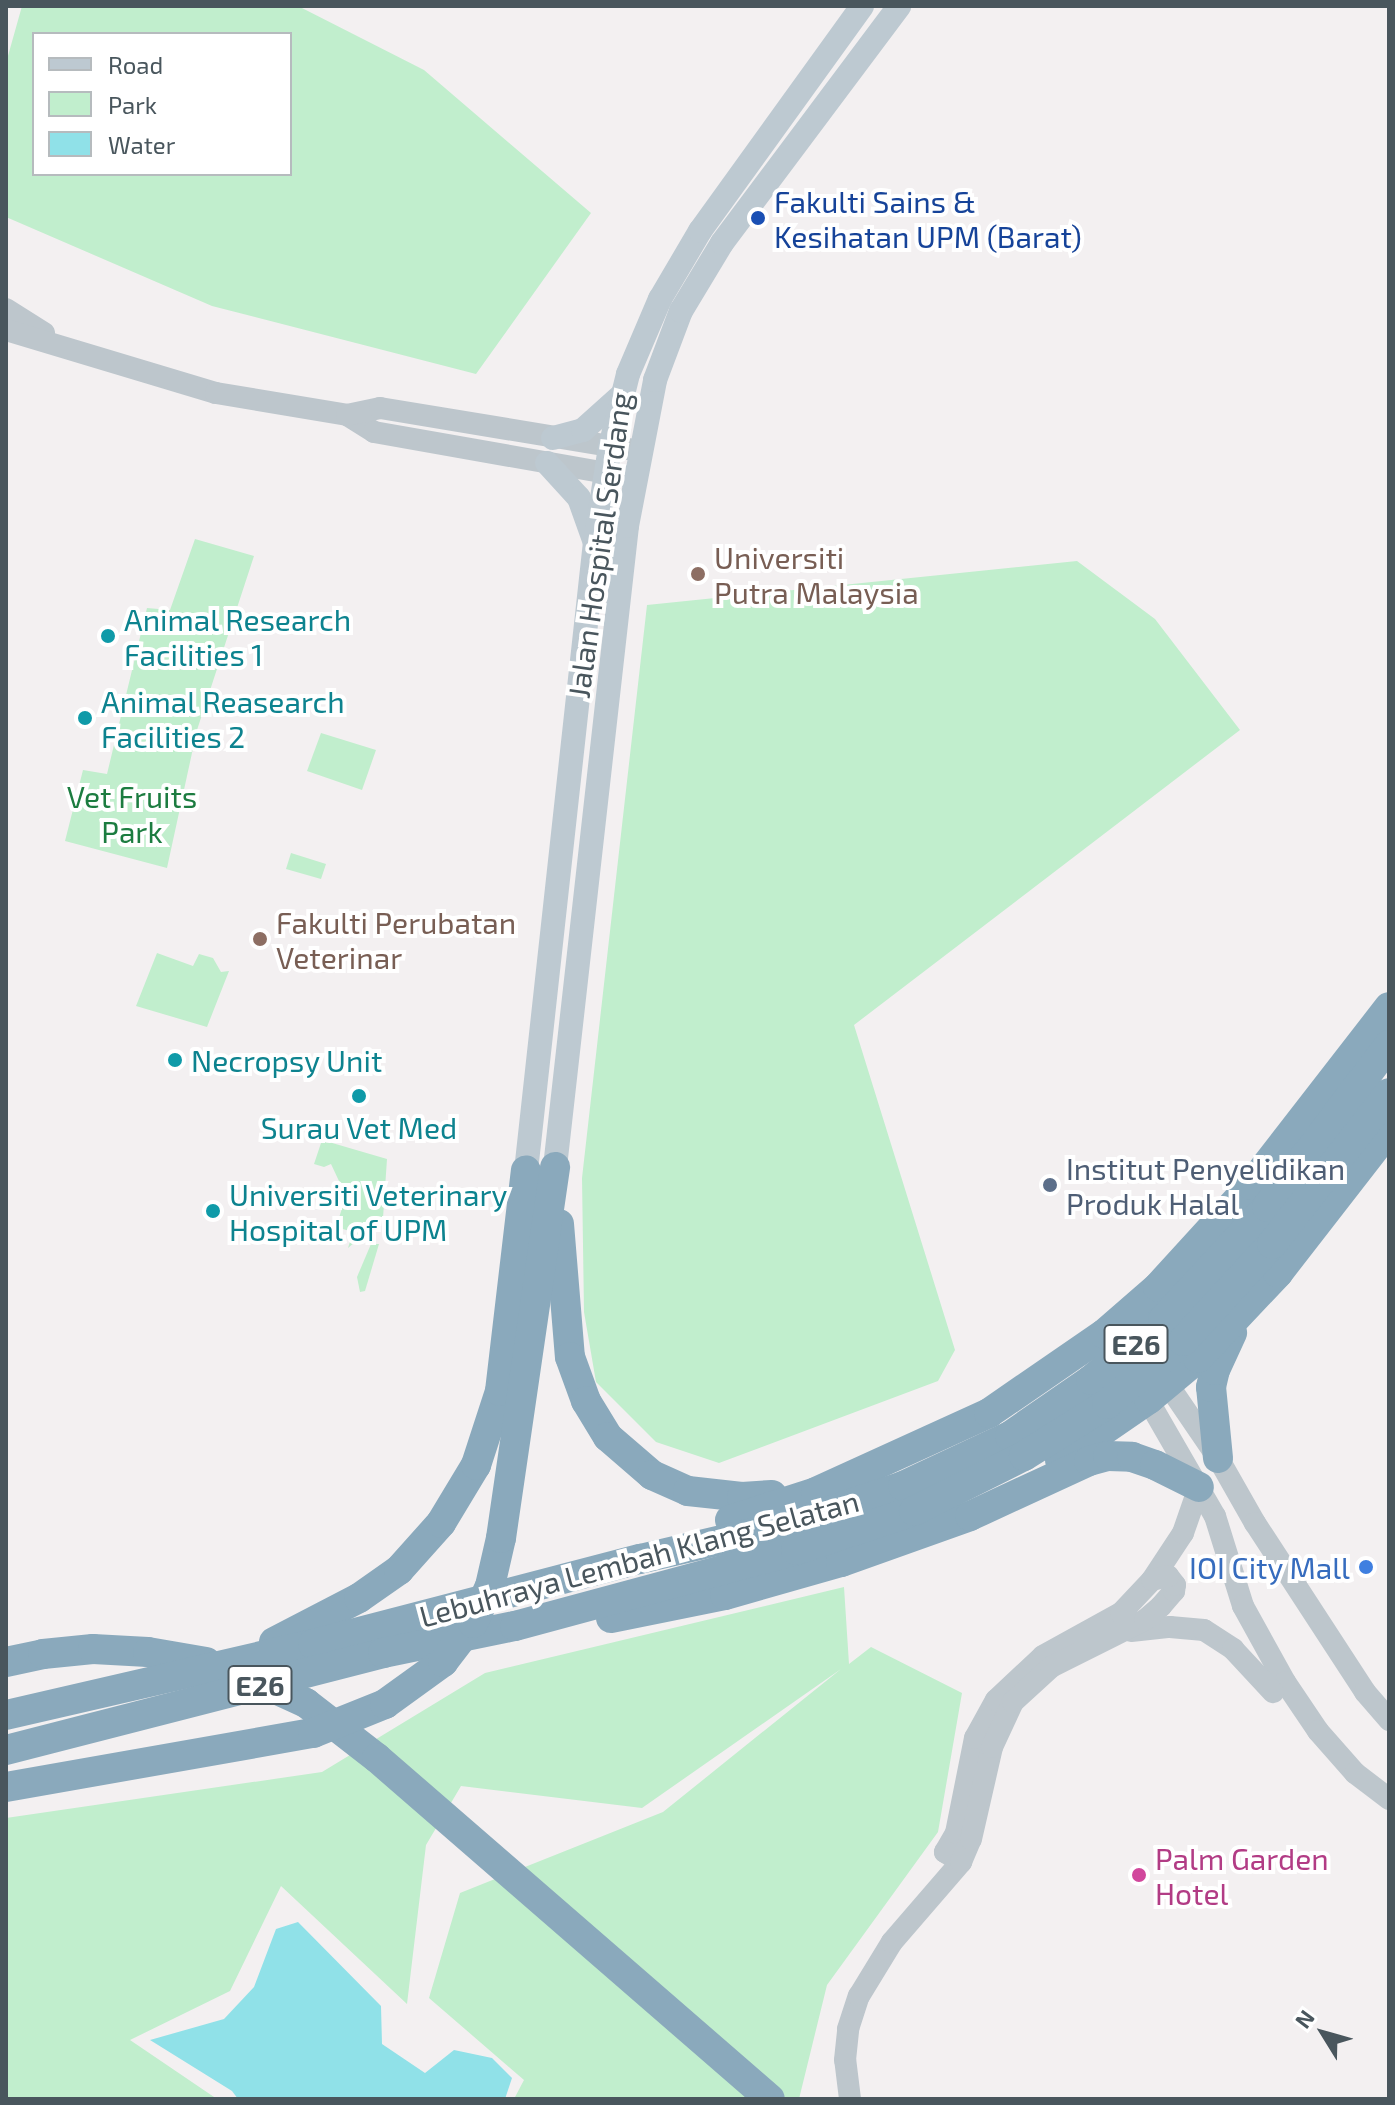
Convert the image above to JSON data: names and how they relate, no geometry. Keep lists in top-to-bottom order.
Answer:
{
  "streets": {
    "highway": ["E26", "Lebuhraya Lembah Klang Selatan"],
    "main road": ["Jalan Hospital Serdang"]
  },
  "parks": ["Vet Fruits Park"],
  "places": [
    "Fakulti Sains & Kesihatan UPM (Barat)",
    "Universiti Putra Malaysia",
    "Animal Research Facilities 1",
    "Animal Reasearch Facilities 2",
    "Fakulti Perubatan Veterinar",
    "Necropsy Unit",
    "Surau Vet Med",
    "Institut Penyelidikan Produk Halal",
    "Universiti Veterinary Hospital of UPM",
    "IOI City Mall",
    "Palm Garden Hotel"
  ],
  "legend": ["Road", "Park", "Water"],
  "north": "top left"
}
